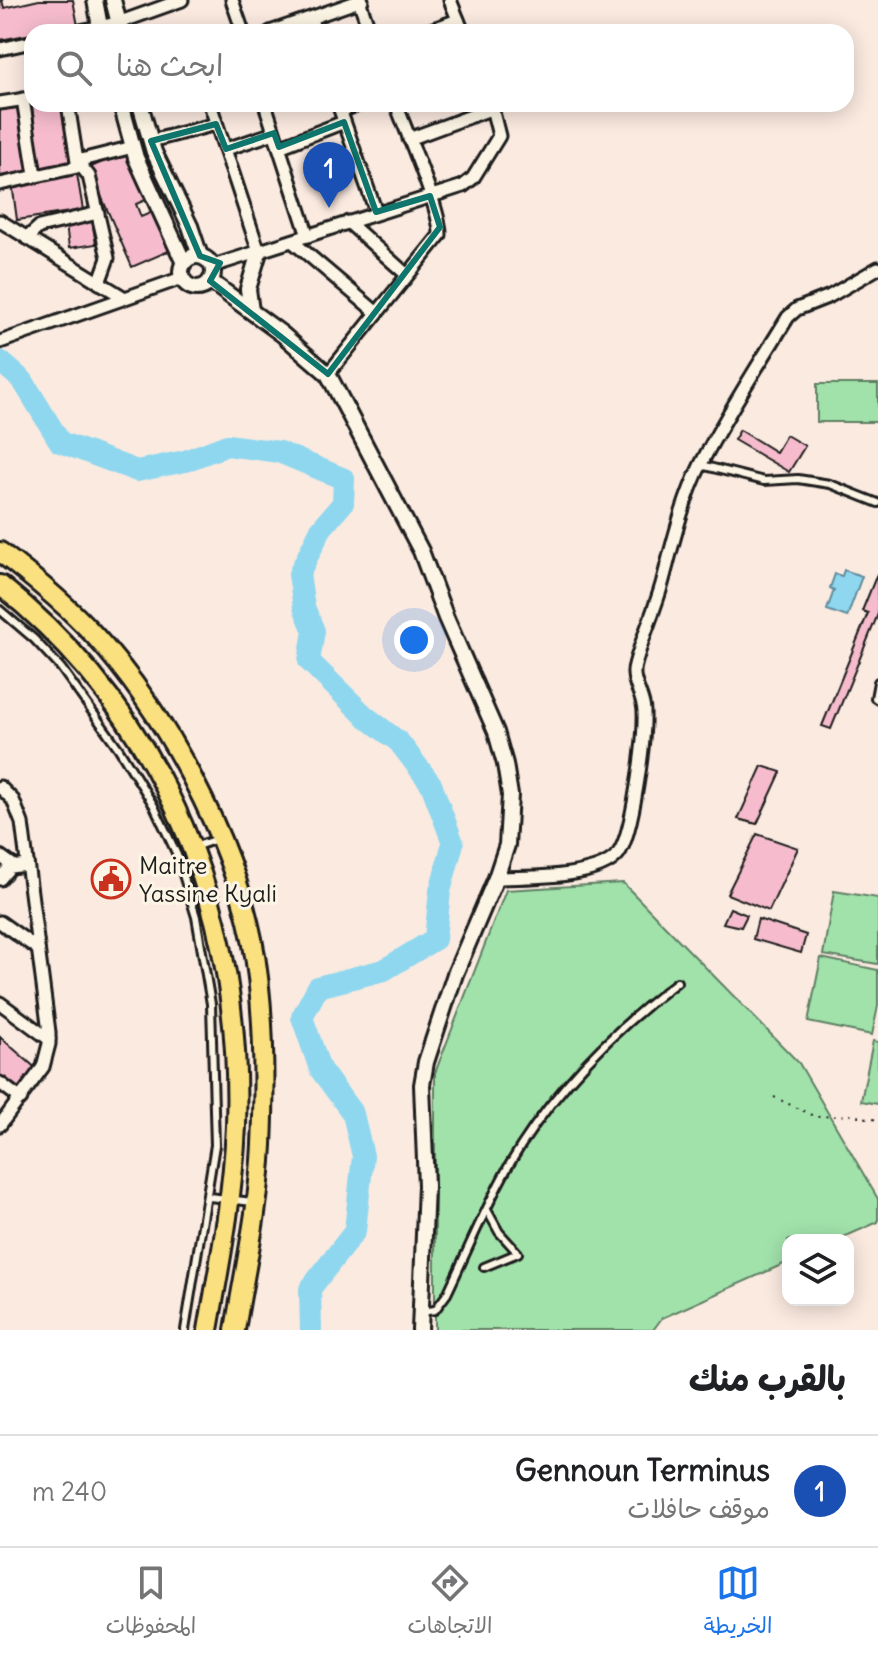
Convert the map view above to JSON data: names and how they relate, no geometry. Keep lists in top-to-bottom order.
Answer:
{
  "places": {
    "public building": ["Maitre Yassine Kyali"]
  },
  "page": {
    "search": "ابحث هنا",
    "pins": "1",
    "heading": "بالقرب منك",
    "list": [
      {
        "mark": "1",
        "name": "Gennoun Terminus",
        "note": "موقف حافلات",
        "value": "240 m"
      }
    ],
    "nav": ["الخريطة", "الاتجاهات", "المحفوظات"]
  }
}
